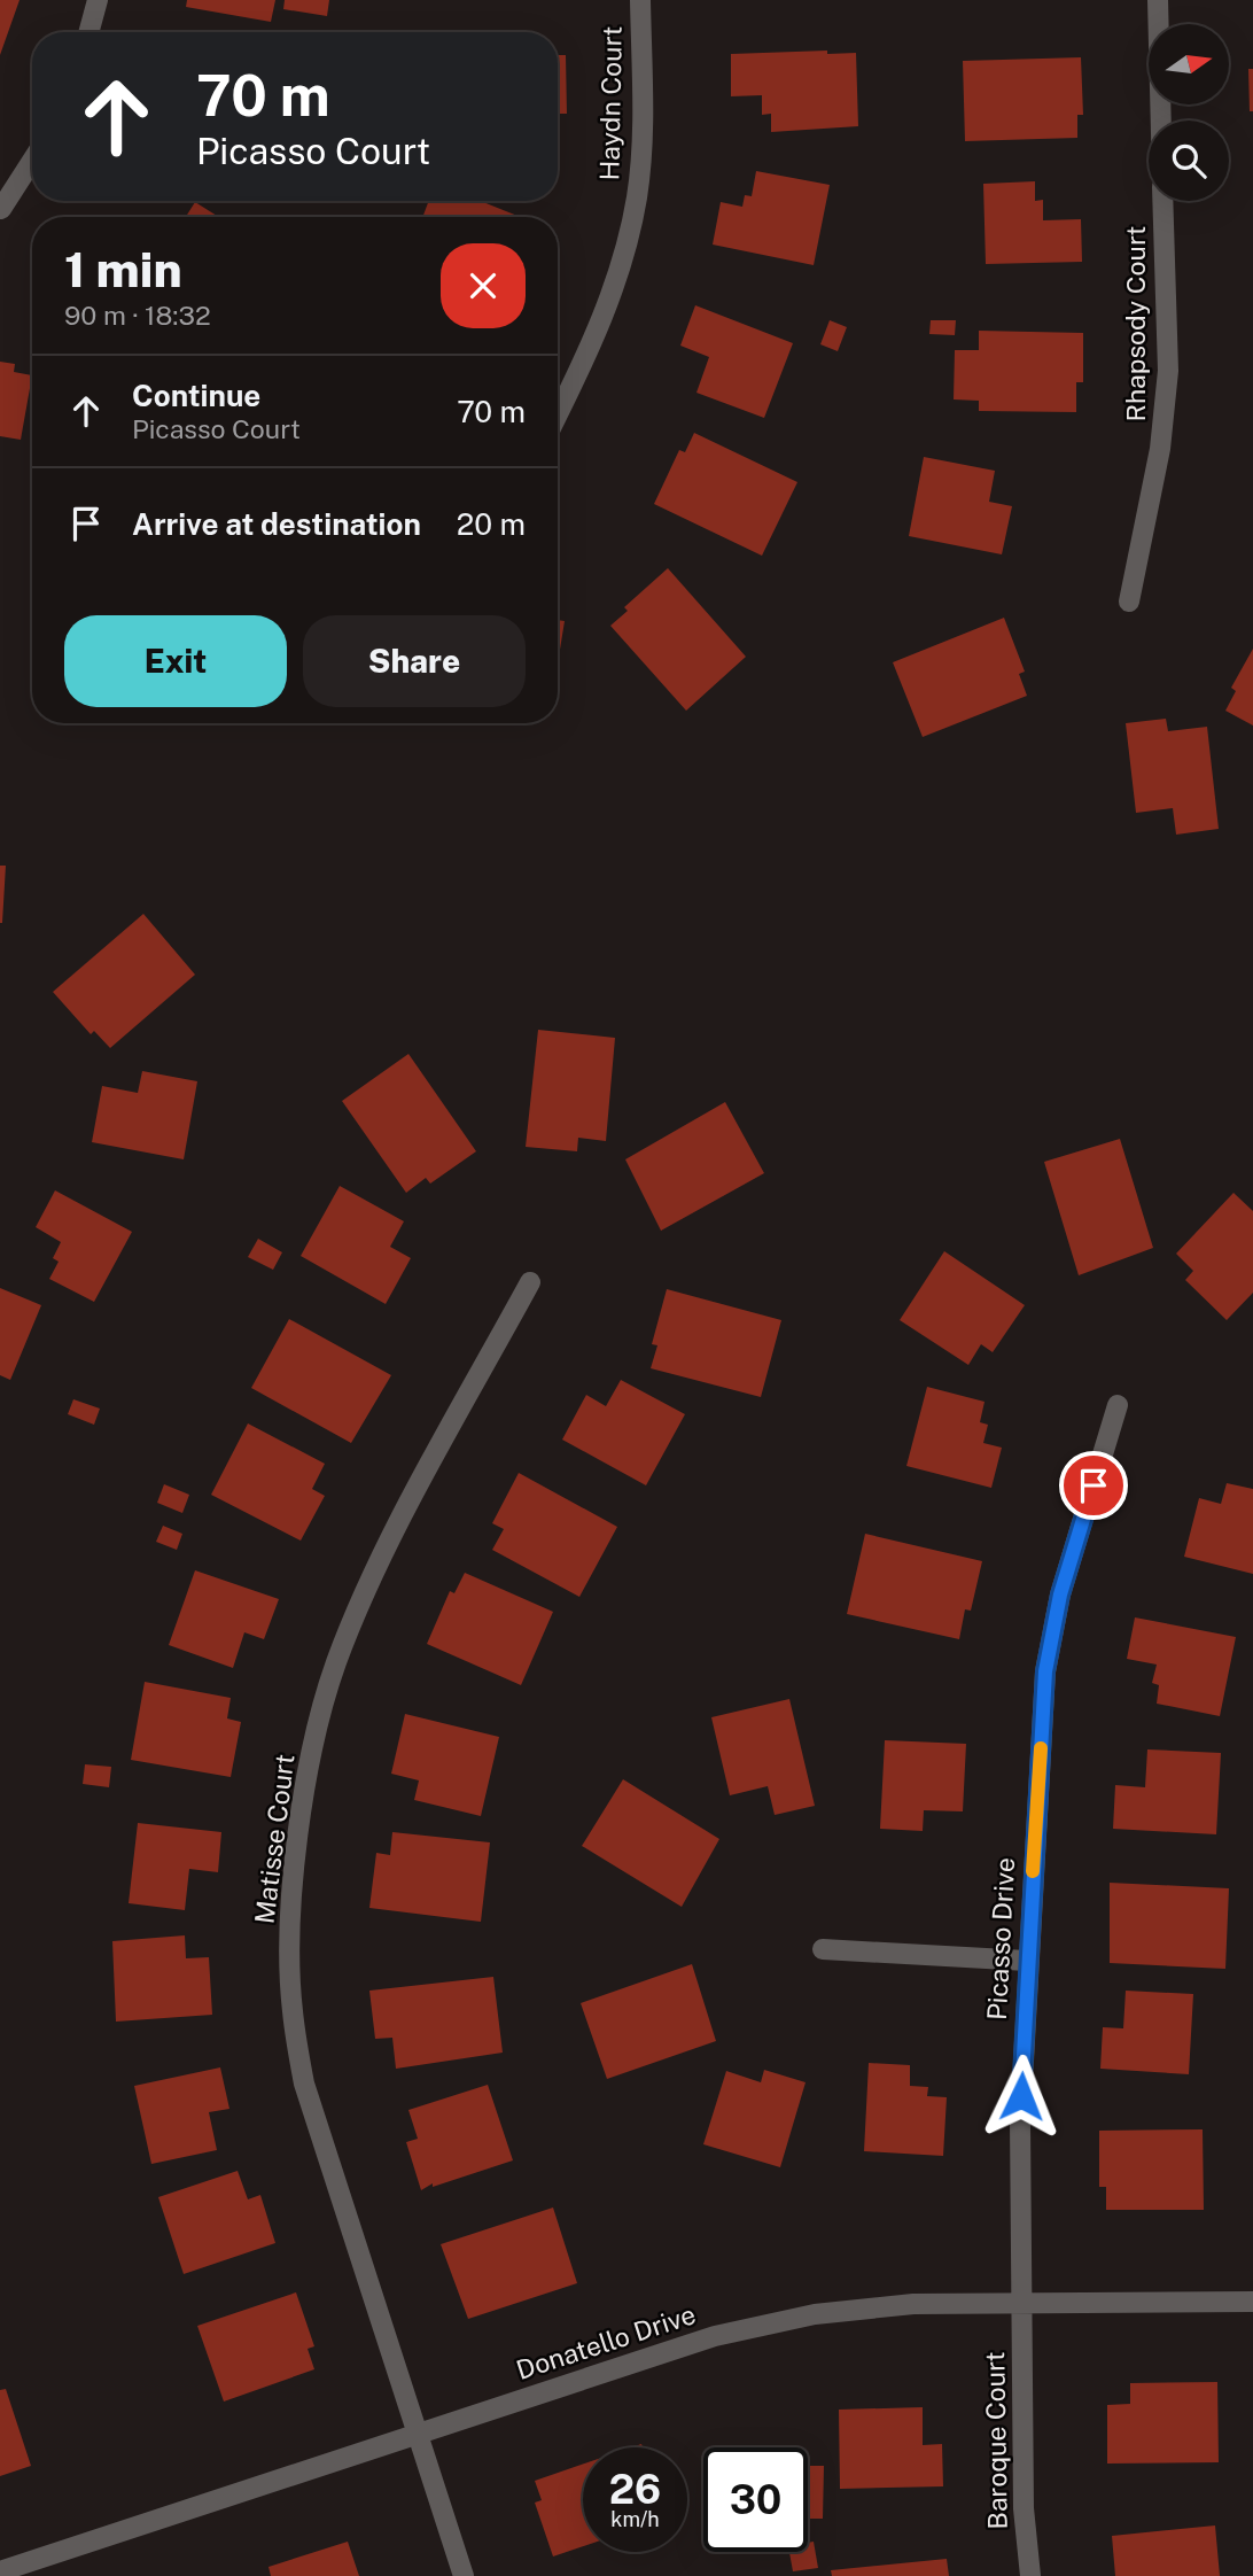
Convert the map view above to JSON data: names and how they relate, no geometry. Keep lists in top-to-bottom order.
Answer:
{
  "streets": {
    "street": [
      "Haydn Court",
      "Rhapsody Court",
      "Matisse Court",
      "Picasso Drive",
      "Donatello Drive",
      "Baroque Court"
    ]
  },
  "crossings": [
    ["Matisse Court", "Donatello Drive"],
    ["Picasso Drive", "Donatello Drive"],
    ["Picasso Drive", "Baroque Court"],
    ["Donatello Drive", "Baroque Court"]
  ],
  "north": "right",
  "page": {
    "turn": ["70 m", "Picasso Court"],
    "heading": ["1 min", "90 m · 18:32"],
    "list": [
      {
        "name": "Continue",
        "note": "Picasso Court",
        "value": "70 m"
      },
      {
        "name": "Arrive at destination",
        "value": "20 m"
      }
    ],
    "buttons": ["Exit", "Share"],
    "speed": "26 km/h",
    "limit": "30"
  }
}
